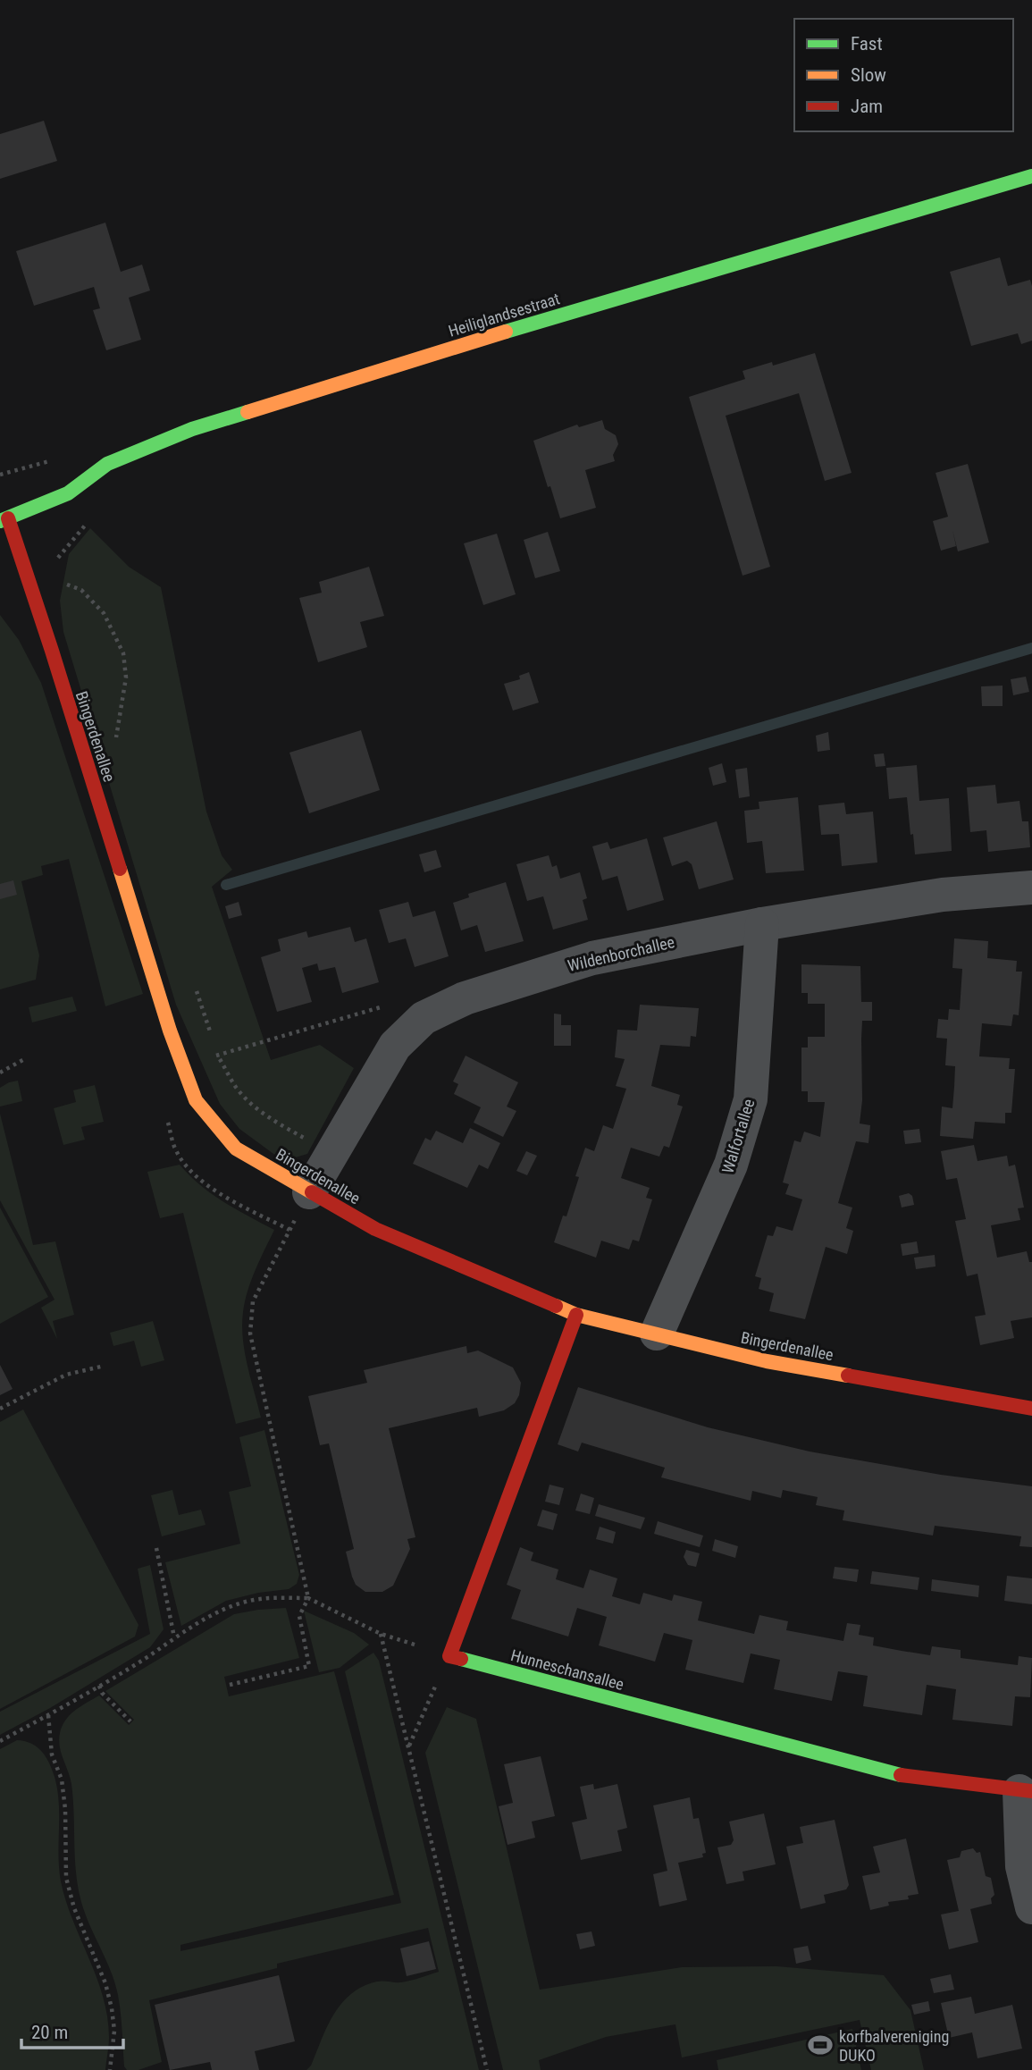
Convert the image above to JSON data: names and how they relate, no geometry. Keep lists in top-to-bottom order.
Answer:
{
  "streets": {
    "street": [
      "Heiliglandsestraat",
      "Bingerdenallee",
      "Wildenborchallee",
      "Walfortallee",
      "Hunneschansallee"
    ]
  },
  "crossings": [
    ["Heiliglandsestraat", "Bingerdenallee"],
    ["Bingerdenallee", "Wildenborchallee"],
    ["Bingerdenallee", "Walfortallee"],
    ["Wildenborchallee", "Walfortallee"]
  ],
  "places": {
    "sports": ["korfbalvereniging DUKO"]
  },
  "legend": ["Fast", "Slow", "Jam"],
  "scale_bar": "20 m"
}
